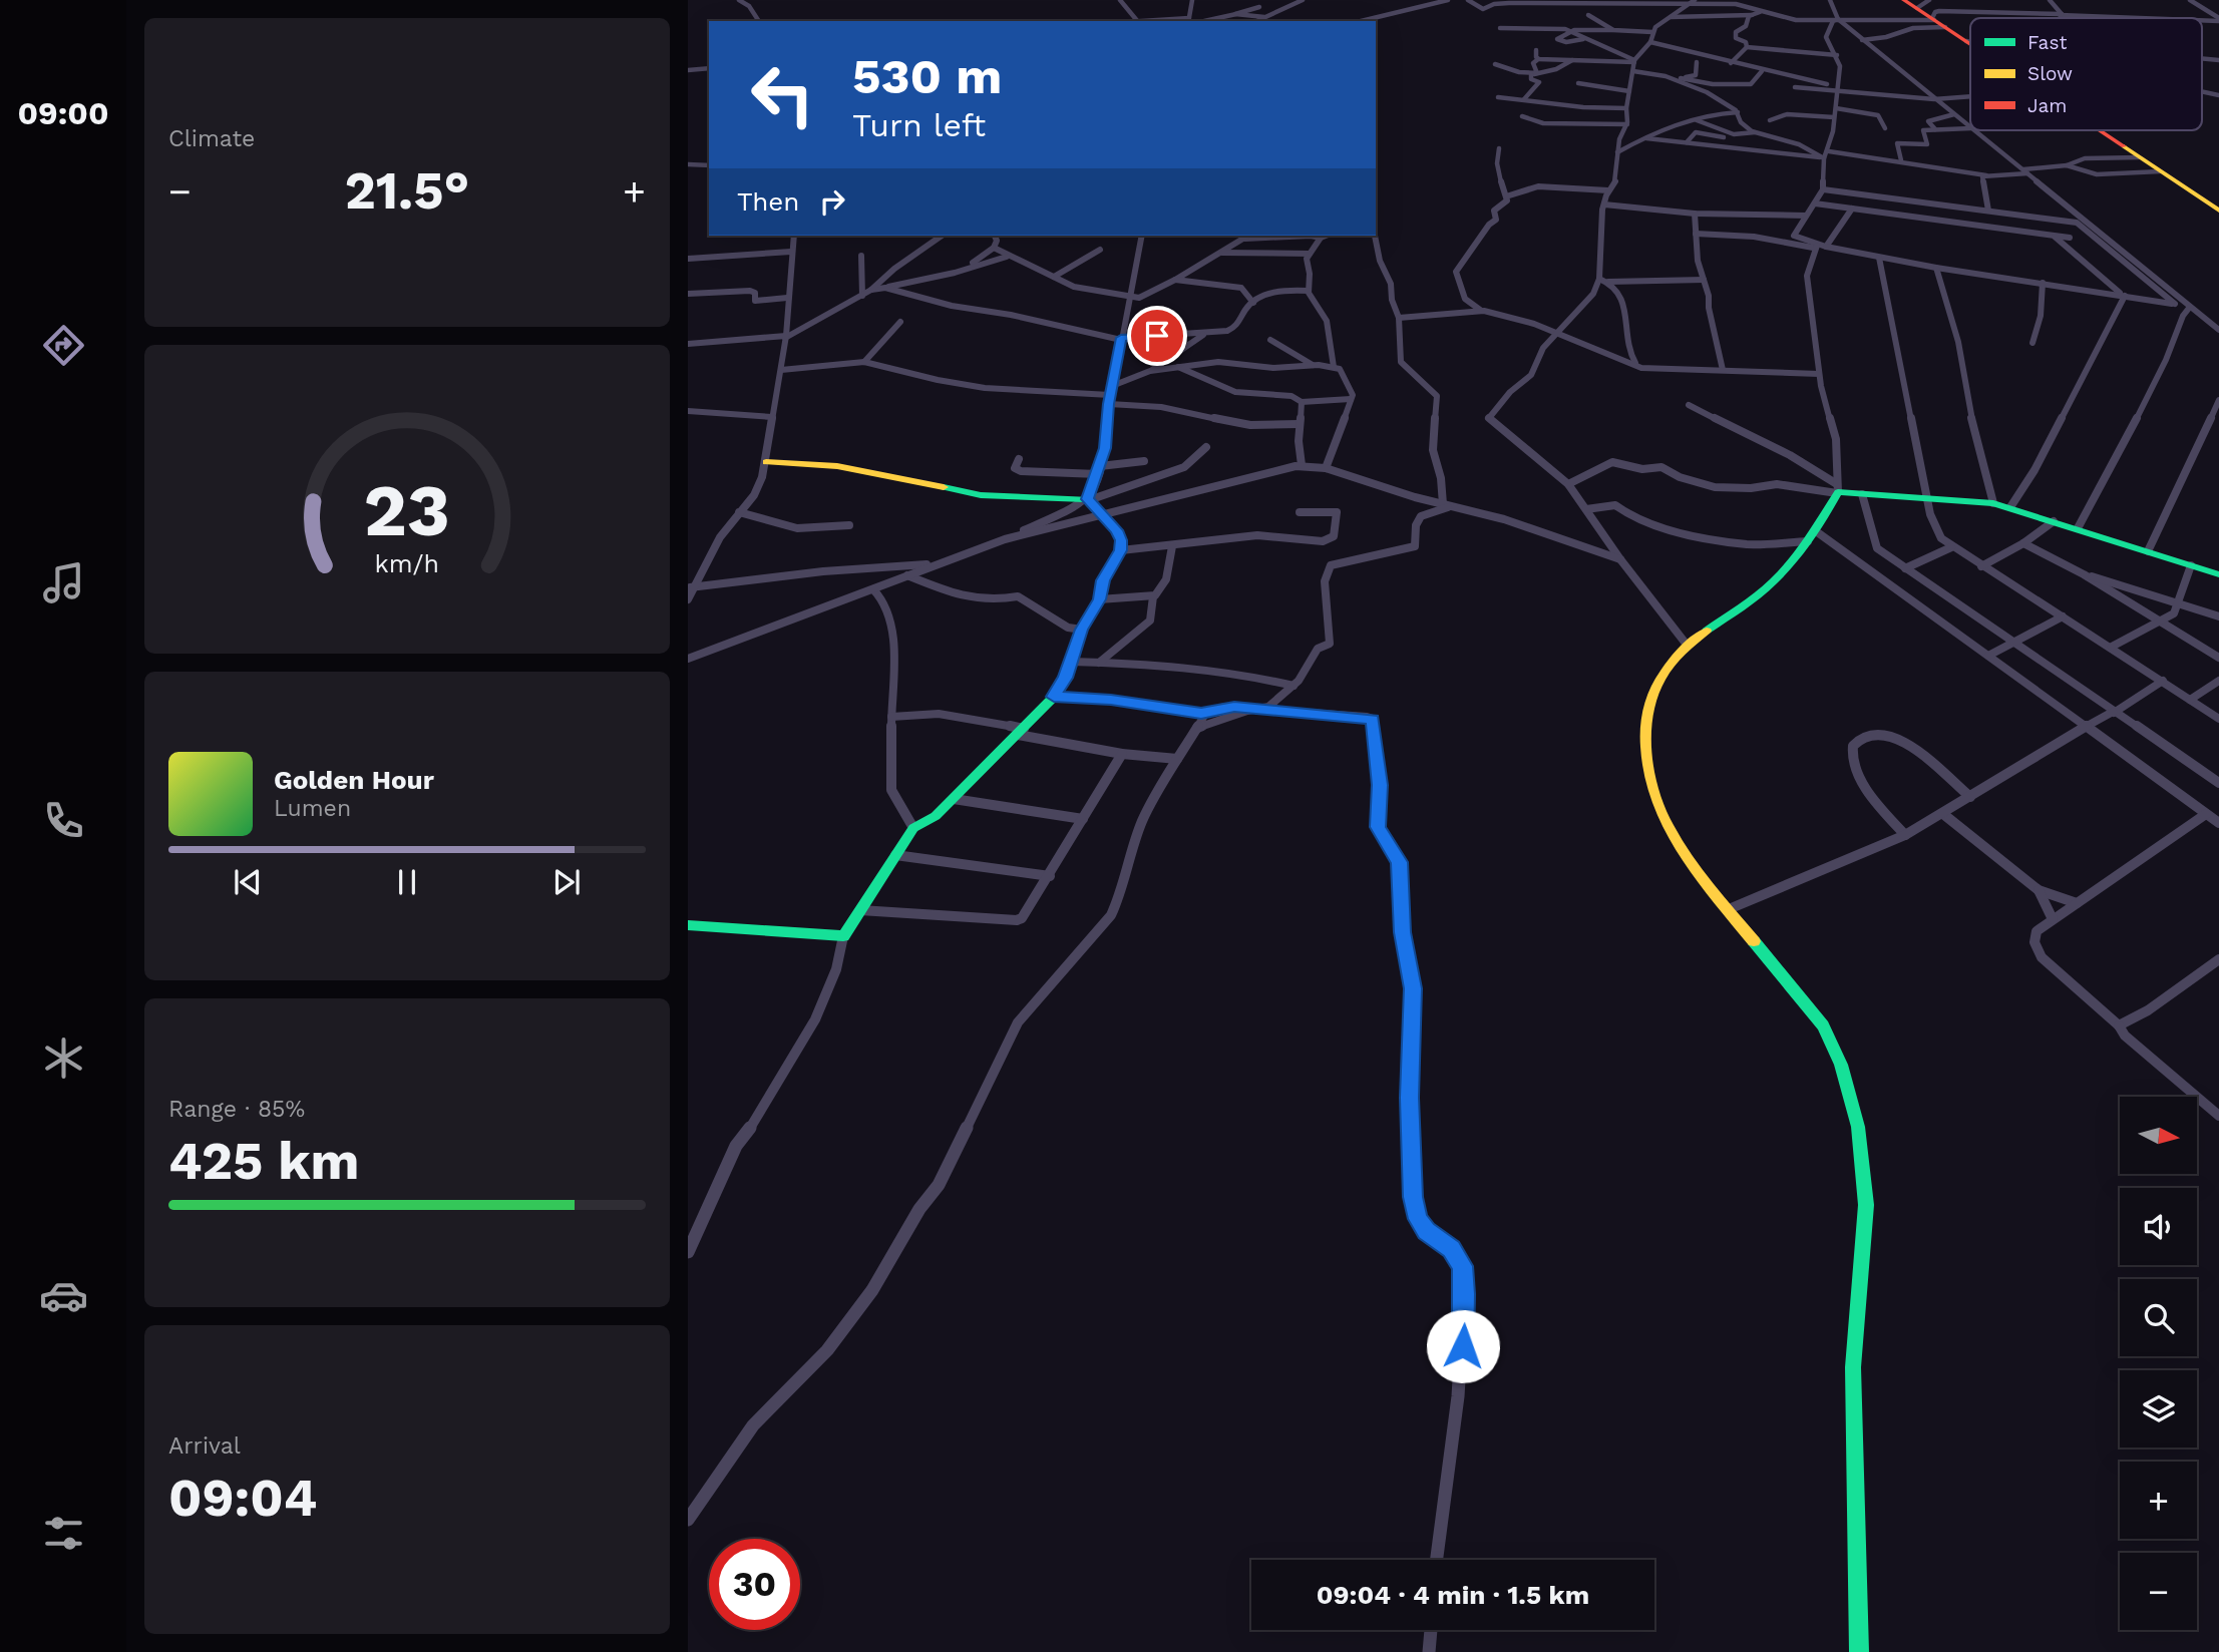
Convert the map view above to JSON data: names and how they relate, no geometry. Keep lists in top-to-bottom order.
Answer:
{
  "legend": ["Fast", "Slow", "Jam"],
  "north": "right",
  "page": {
    "tabs": "09:00",
    "tile": [
      "Climate",
      ["Range · 85%", "425 km"],
      ["Arrival", "09:04"]
    ],
    "turn": ["530 m", "Turn left"],
    "heat": ["−", "21.5°", "+"],
    "then": "Then",
    "song": ["Golden Hour", "Lumen"],
    "map_buttons": ["+", "−"],
    "limit": "30",
    "trip": "09:04 · 4 min · 1.5 km",
    "gauge": ["23", "km/h"]
  }
}
